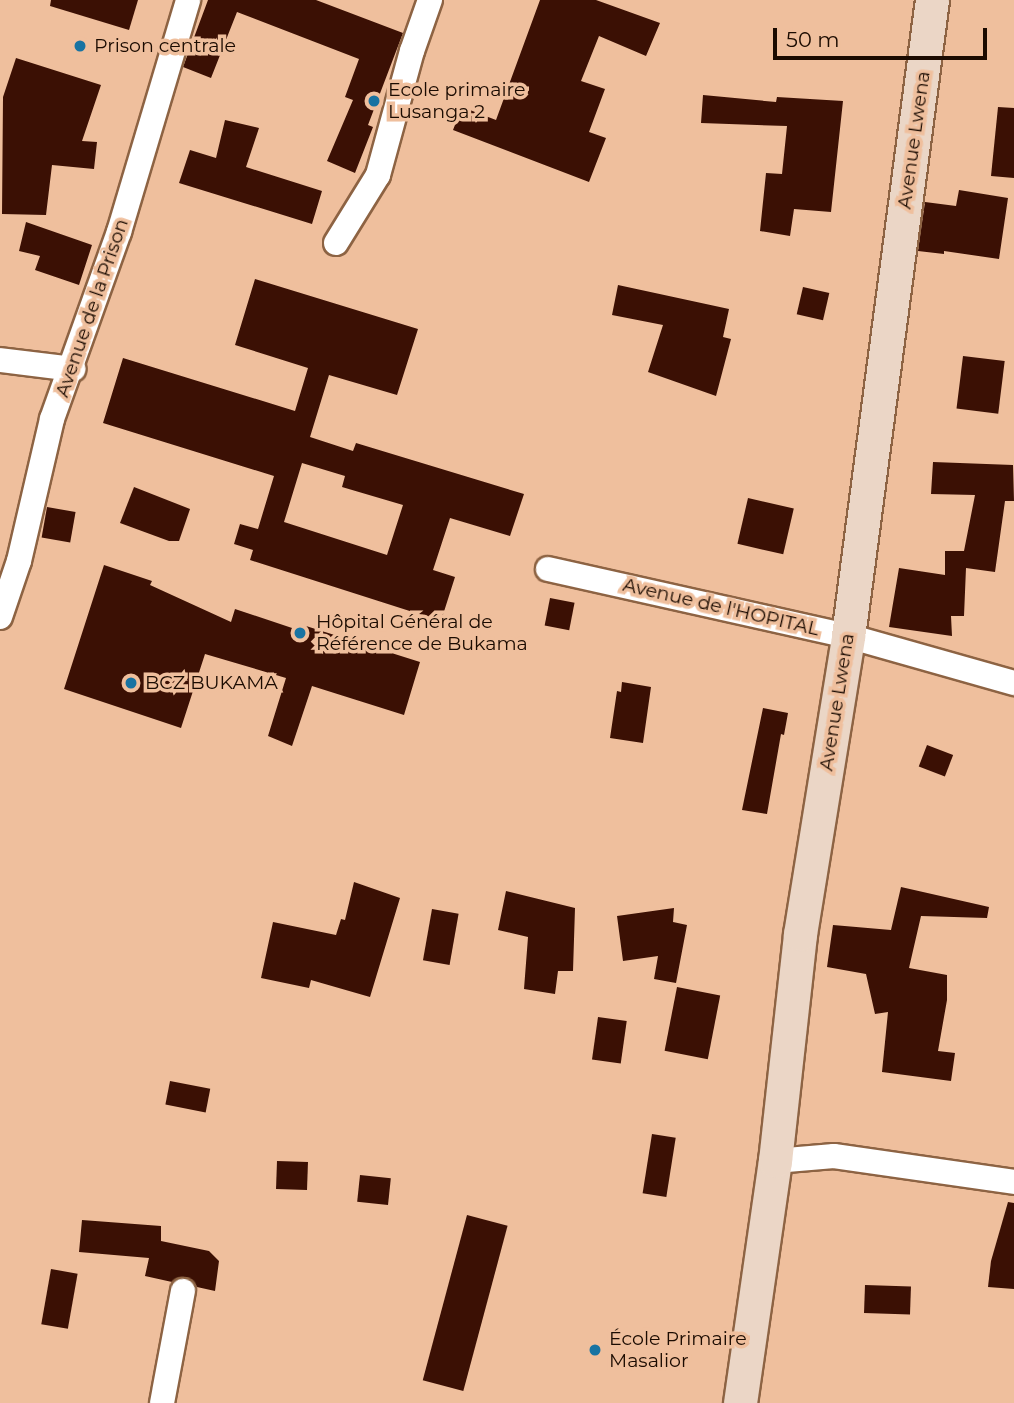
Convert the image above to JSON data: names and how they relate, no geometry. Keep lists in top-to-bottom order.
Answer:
{
  "streets": {
    "main road": ["Avenue Lwena"],
    "street": ["Avenue de la Prison", "Avenue de l'HOPITAL"]
  },
  "crossings": [
    ["Avenue Lwena", "Avenue de l'HOPITAL"]
  ],
  "places": [
    "Prison centrale",
    "Ecole primaire Lusanga 2",
    "Hôpital Général de Référence de Bukama",
    "BCZ BUKAMA",
    "École Primaire Masalior"
  ],
  "scale_bar": "50 m"
}
